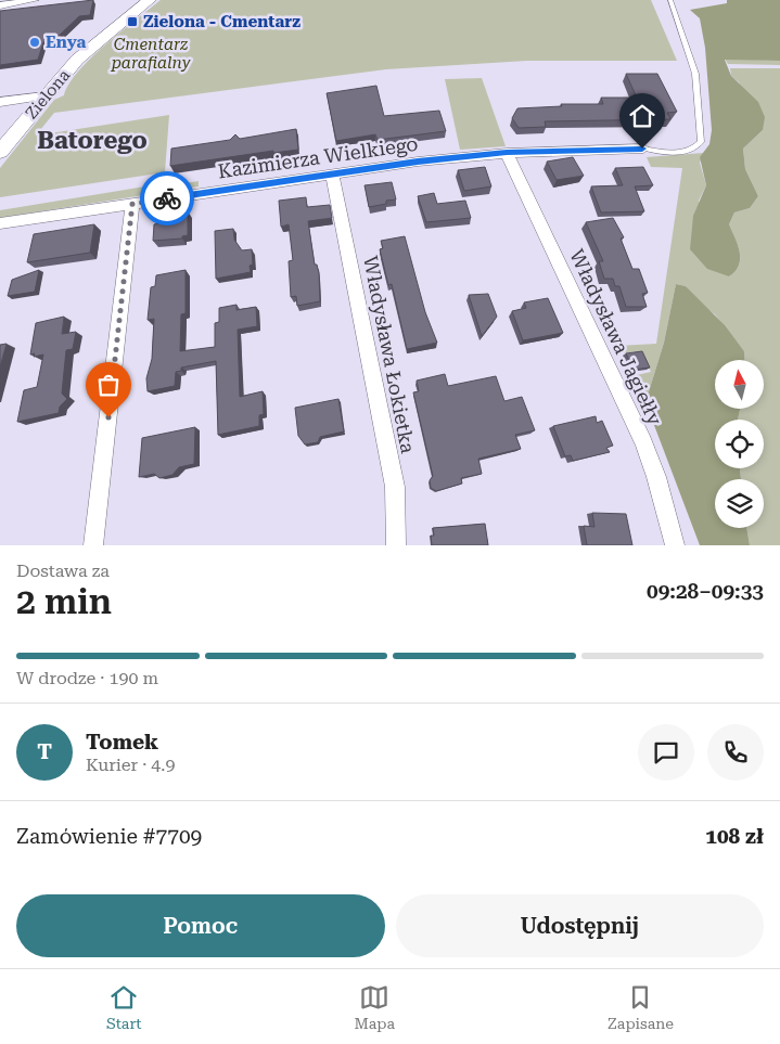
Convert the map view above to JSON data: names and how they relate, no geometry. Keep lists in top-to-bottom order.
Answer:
{
  "streets": {
    "street": [
      "Zielona",
      "Kazimierza Wielkiego",
      "Władysława Jagiełły",
      "Władysława Łokietka"
    ]
  },
  "crossings": [
    ["Kazimierza Wielkiego", "Władysława Jagiełły"],
    ["Kazimierza Wielkiego", "Władysława Łokietka"]
  ],
  "districts": ["Batorego"],
  "parks": ["Cmentarz parafialny"],
  "places": {
    "transit": ["Zielona - Cmentarz"],
    "other": ["Enya"]
  },
  "north": "top",
  "page": {
    "heading": ["2 min", "Dostawa za", "09:28–09:33"],
    "panel": [
      "Tomek",
      "Kurier · 4.9",
      "Zamówienie #7709",
      "108 zł"
    ],
    "bar": "W drodze · 190 m",
    "round": "T",
    "buttons": ["Pomoc", "Udostępnij"],
    "tabs": ["Start", "Mapa", "Zapisane"]
  }
}
